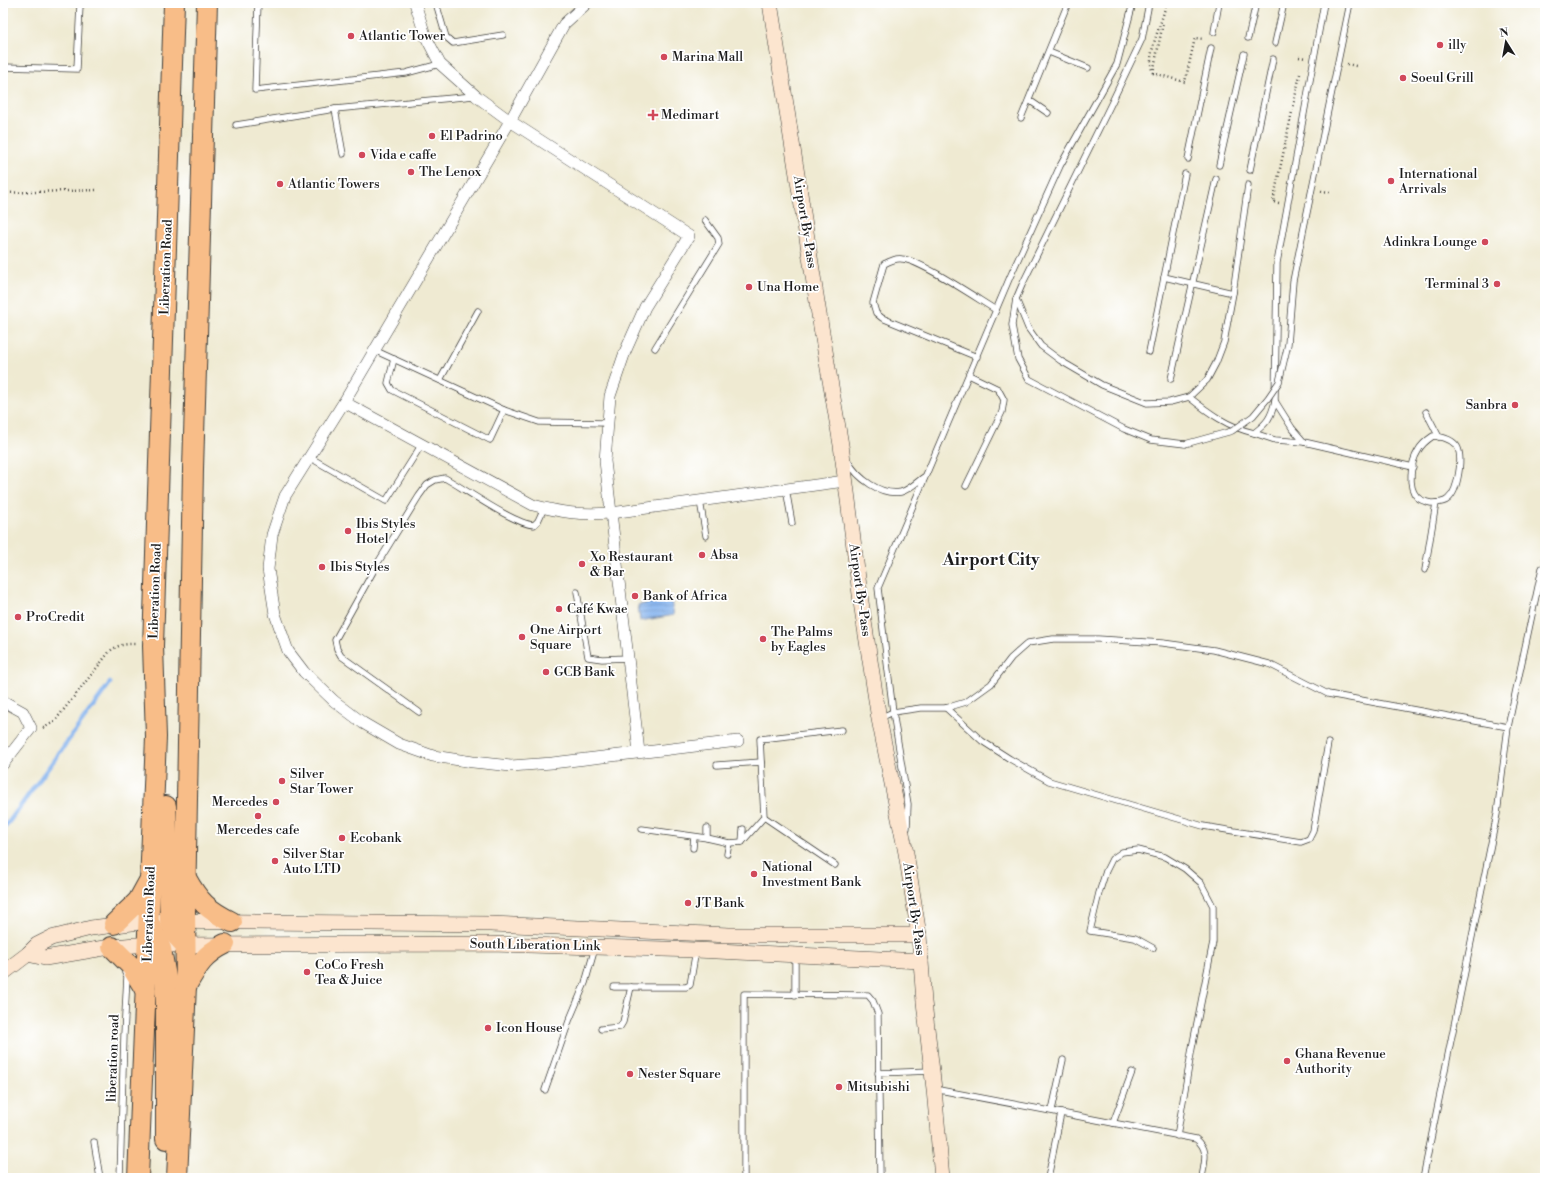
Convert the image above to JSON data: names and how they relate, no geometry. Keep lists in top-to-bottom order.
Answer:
{
  "streets": {
    "highway": ["Liberation Road"],
    "street": ["Airport By-Pass", "South Liberation Link"],
    "lane": ["liberation road"]
  },
  "crossings": [
    ["Airport By-Pass", "South Liberation Link"],
    ["Liberation Road", "South Liberation Link"]
  ],
  "districts": ["Airport City"],
  "places": {
    "other": [
      "Atlantic Tower",
      "illy",
      "Marina Mall",
      "Soeul Grill",
      "El Padrino",
      "Vida e caffe",
      "The Lenox",
      "International Arrivals",
      "Atlantic Towers",
      "Adinkra Lounge",
      "Terminal 3",
      "Una Home",
      "Sanbra",
      "Ibis Styles Hotel",
      "Absa",
      "Xo Restaurant & Bar",
      "Ibis Styles",
      "Bank of Africa",
      "Café Kwae",
      "ProCredit",
      "One Airport Square",
      "The Palms by Eagles",
      "GCB Bank",
      "Silver Star Tower",
      "Mercedes",
      "Mercedes cafe",
      "Ecobank",
      "Silver Star Auto LTD",
      "National Investment Bank",
      "JT Bank",
      "CoCo Fresh Tea & Juice",
      "Icon House",
      "Ghana Revenue Authority",
      "Nester Square",
      "Mitsubishi"
    ],
    "health": ["Medimart"]
  },
  "north": "top"
}
